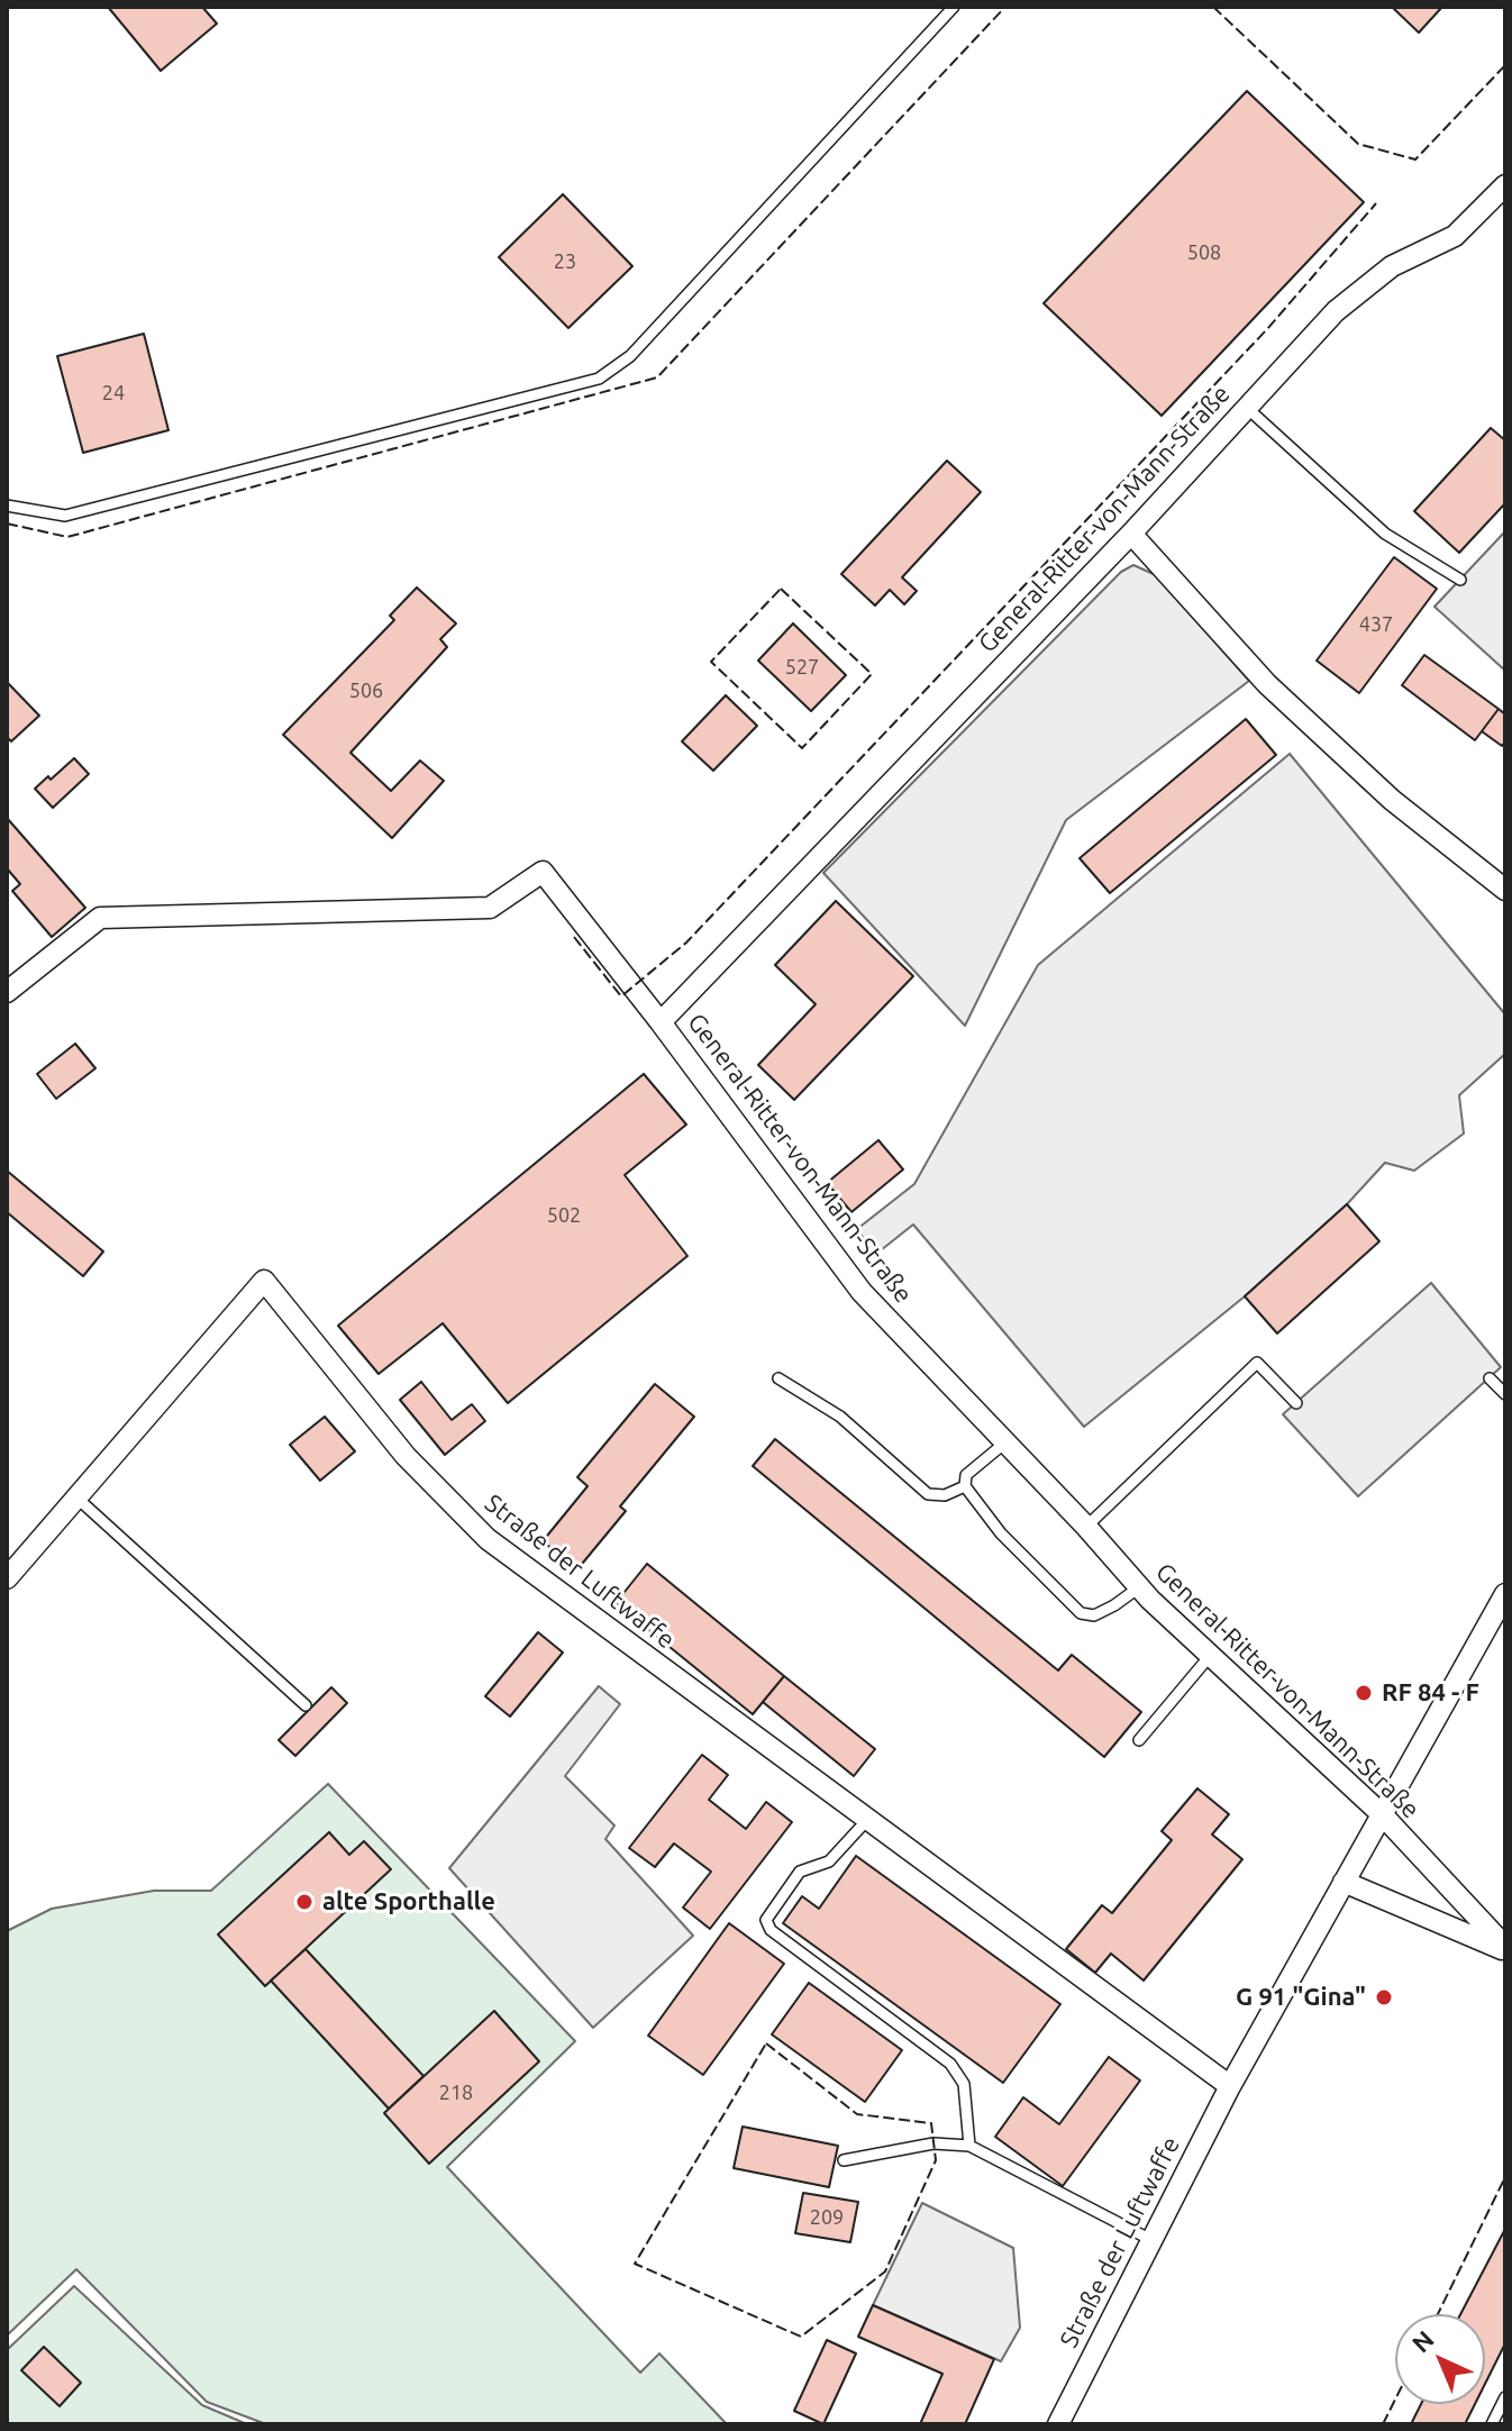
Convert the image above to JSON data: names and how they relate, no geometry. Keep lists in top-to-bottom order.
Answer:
{
  "streets": {
    "street": ["General-Ritter-von-Mann-Straße", "Straße der Luftwaffe"]
  },
  "crossings": [
    ["General-Ritter-von-Mann-Straße", "Straße der Luftwaffe"]
  ],
  "places": ["RF 84 - F", "alte Sporthalle", "G 91 \"Gina\""],
  "house_numbers": [
    "508",
    "23",
    "24",
    "437",
    "527",
    "506",
    "502",
    "218",
    "209"
  ],
  "north": "top left"
}
